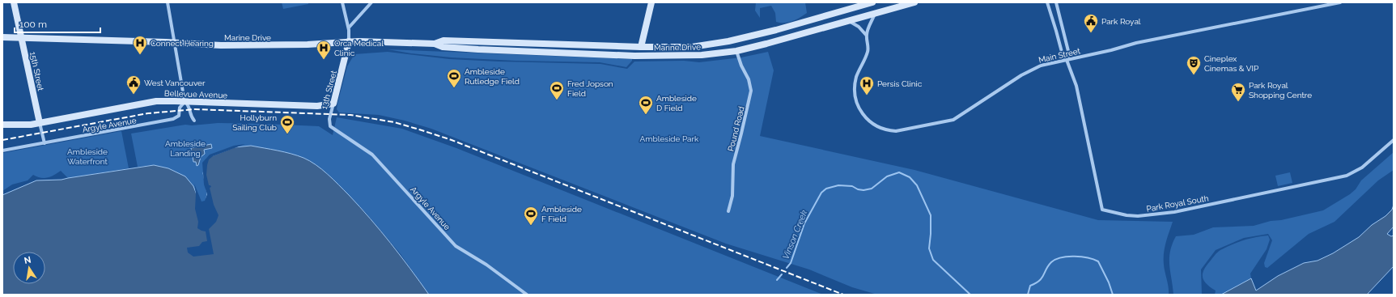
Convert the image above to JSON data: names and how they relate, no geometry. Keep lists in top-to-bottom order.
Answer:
{
  "streets": {
    "main road": [
      "Marine Drive",
      "15th Street",
      "13th Street",
      "Bellevue Avenue"
    ],
    "street": [
      "Main Street",
      "Argyle Avenue",
      "Pound Road",
      "Park Royal South"
    ]
  },
  "crossings": [
    ["Marine Drive", "15th Street"],
    ["Marine Drive", "13th Street"],
    ["Marine Drive", "Pound Road"],
    ["Main Street", "Park Royal South"],
    ["15th Street", "Bellevue Avenue"],
    ["15th Street", "Argyle Avenue"],
    ["13th Street", "Bellevue Avenue"],
    ["13th Street", "Argyle Avenue"],
    ["Bellevue Avenue", "Argyle Avenue"]
  ],
  "water": ["Vinson Creek"],
  "parks": ["Ambleside Park", "Ambleside Landing", "Ambleside Waterfront"],
  "places": {
    "public building": ["Park Royal", "West Vancouver"],
    "hospital": ["Connect Hearing", "Orca Medical Clinic", "Persis Clinic"],
    "theatre": ["Cineplex Cinemas & VIP"],
    "sports": [
      "Ambleside Rutledge Field",
      "Fred Jopson Field",
      "Ambleside D Field",
      "Hollyburn Sailing Club",
      "Ambleside F Field"
    ],
    "supermarket": ["Park Royal Shopping Centre"]
  },
  "scale_bar": "100 m",
  "north": "top"
}
